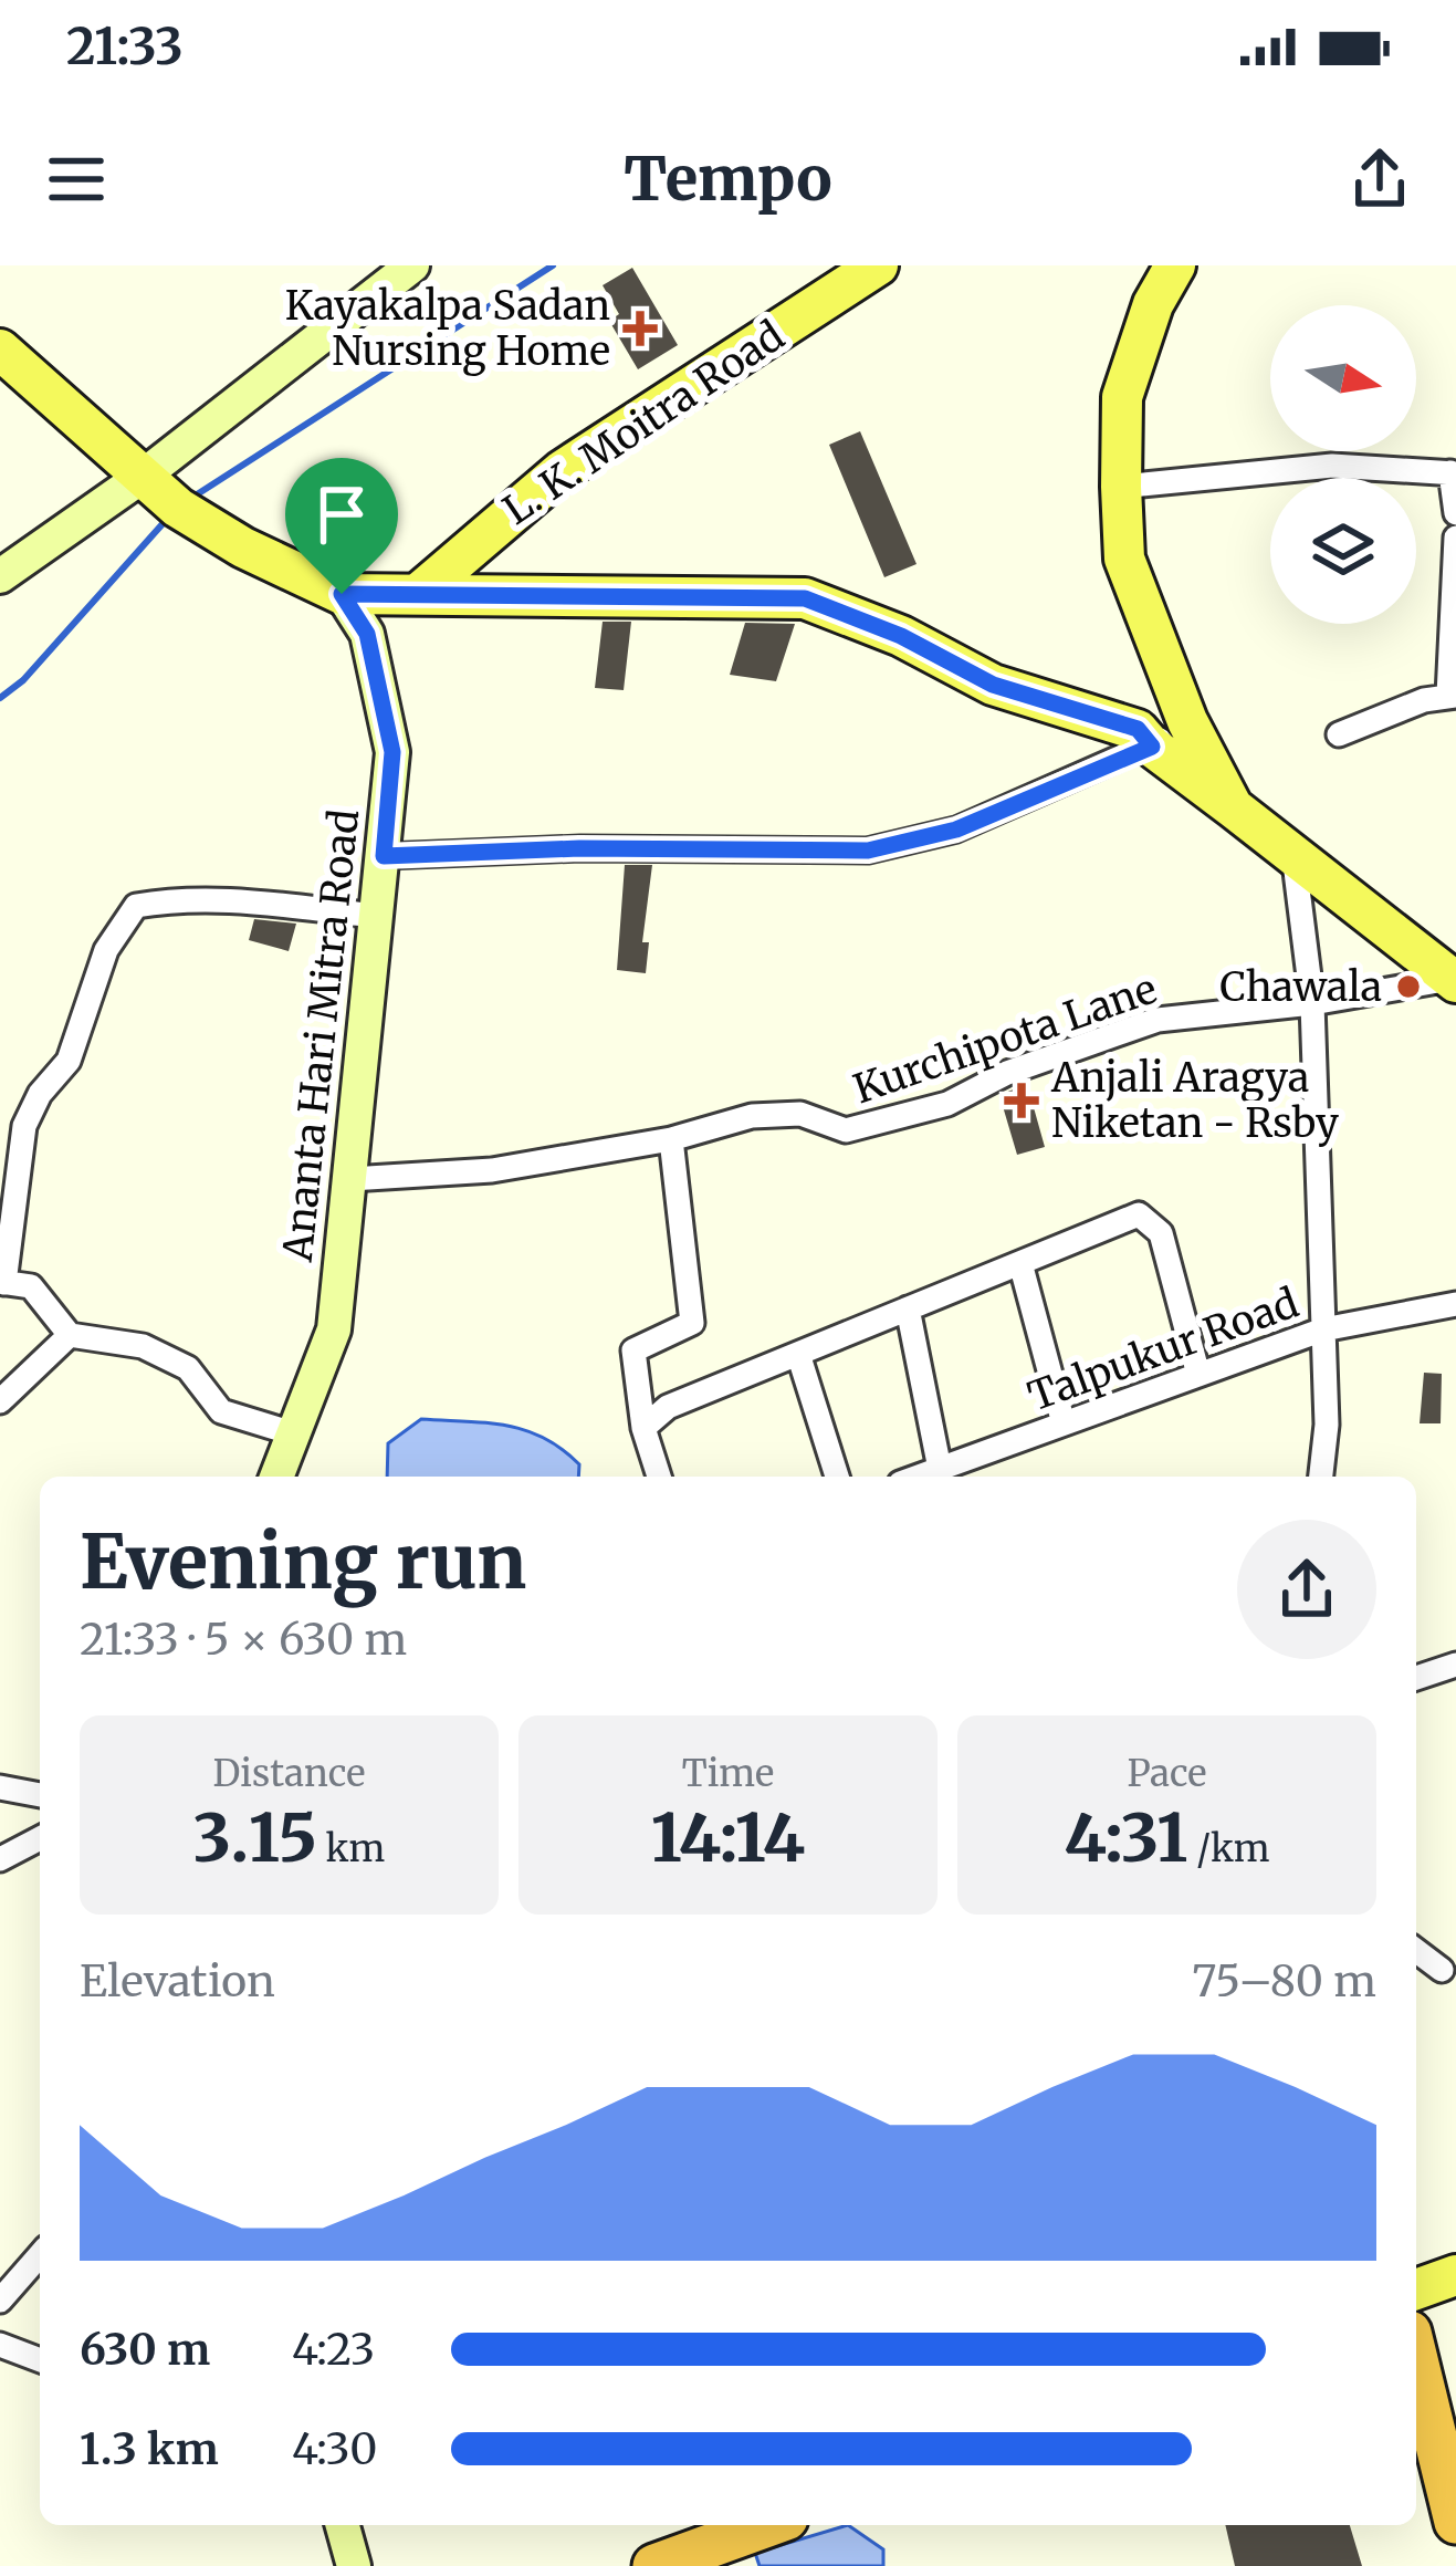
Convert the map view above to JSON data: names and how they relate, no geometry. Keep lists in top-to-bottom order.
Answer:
{
  "streets": {
    "main road": ["L. K. Moitra Road", "Ananta Hari Mitra Road"],
    "street": ["Kurchipota Lane", "Talpukur Road"]
  },
  "crossings": [
    ["Ananta Hari Mitra Road", "Kurchipota Lane"]
  ],
  "places": {
    "health": ["Kayakalpa Sadan Nursing Home", "Anjali Aragya Niketan - Rsby"],
    "other": ["Chawala"]
  },
  "north": "right",
  "page": {
    "status": "21:33",
    "header": "Tempo",
    "heading": ["Evening run", "21:33 · 5 × 630 m"],
    "stats": [
      ["Distance", "3.15 km"],
      ["Time", "14:14"],
      ["Pace", "4:31 /km"]
    ],
    "chart": ["Elevation", "75–80 m"],
    "list": [
      {
        "name": "630 m",
        "note": "4:23"
      },
      {
        "name": "1.3 km",
        "note": "4:30"
      }
    ]
  }
}
